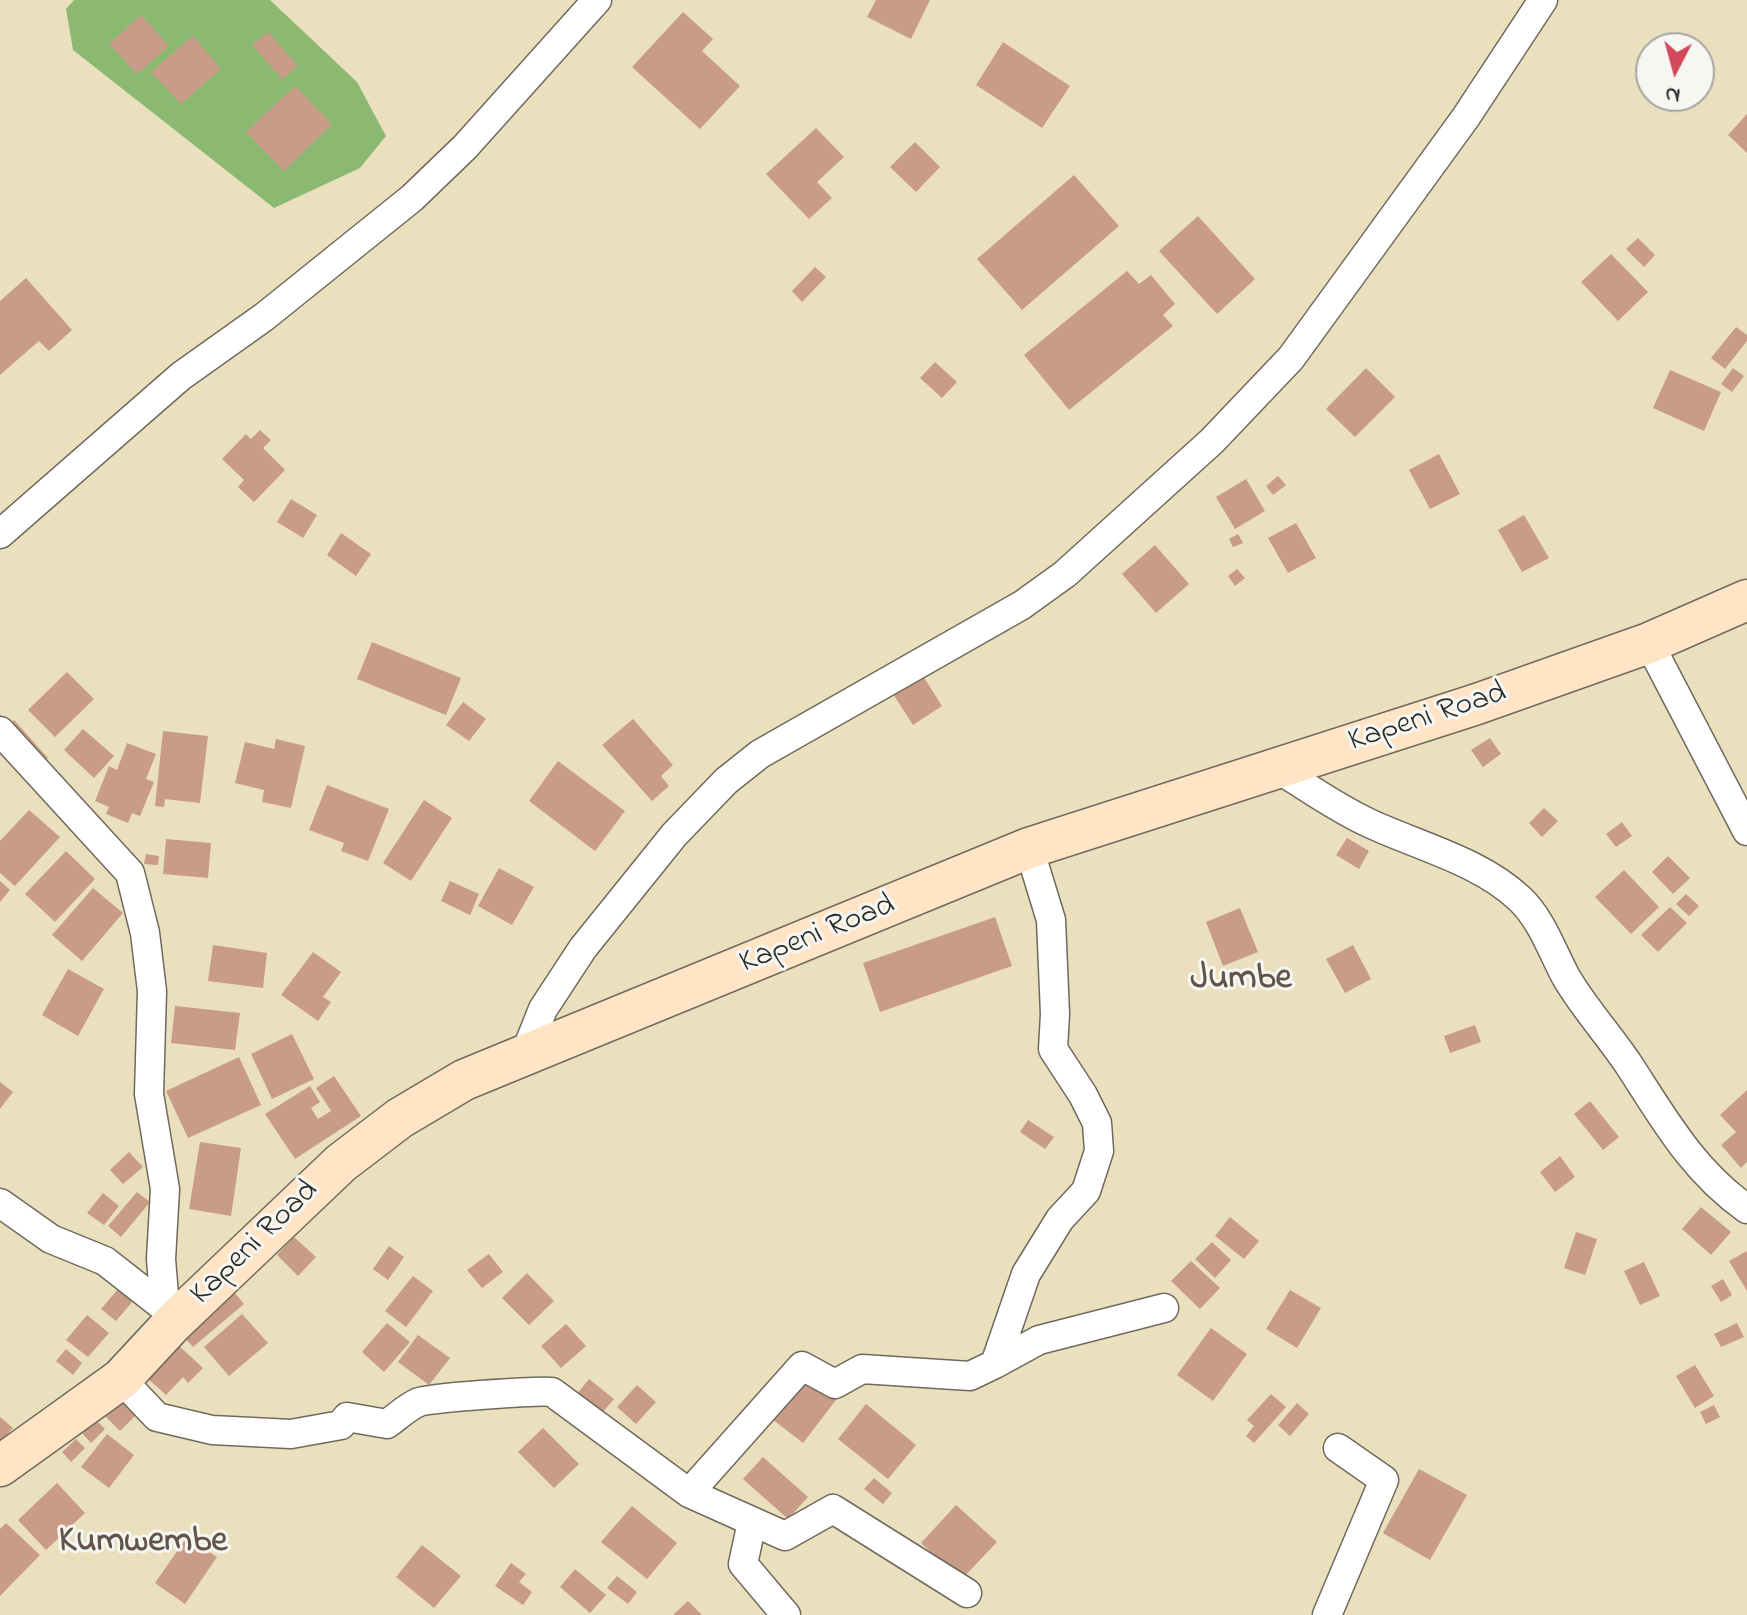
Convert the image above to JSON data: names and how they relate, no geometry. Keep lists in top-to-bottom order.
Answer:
{
  "streets": {
    "main road": ["Kapeni Road"]
  },
  "districts": ["Jumbe", "Kumwembe"],
  "north": "bottom"
}
